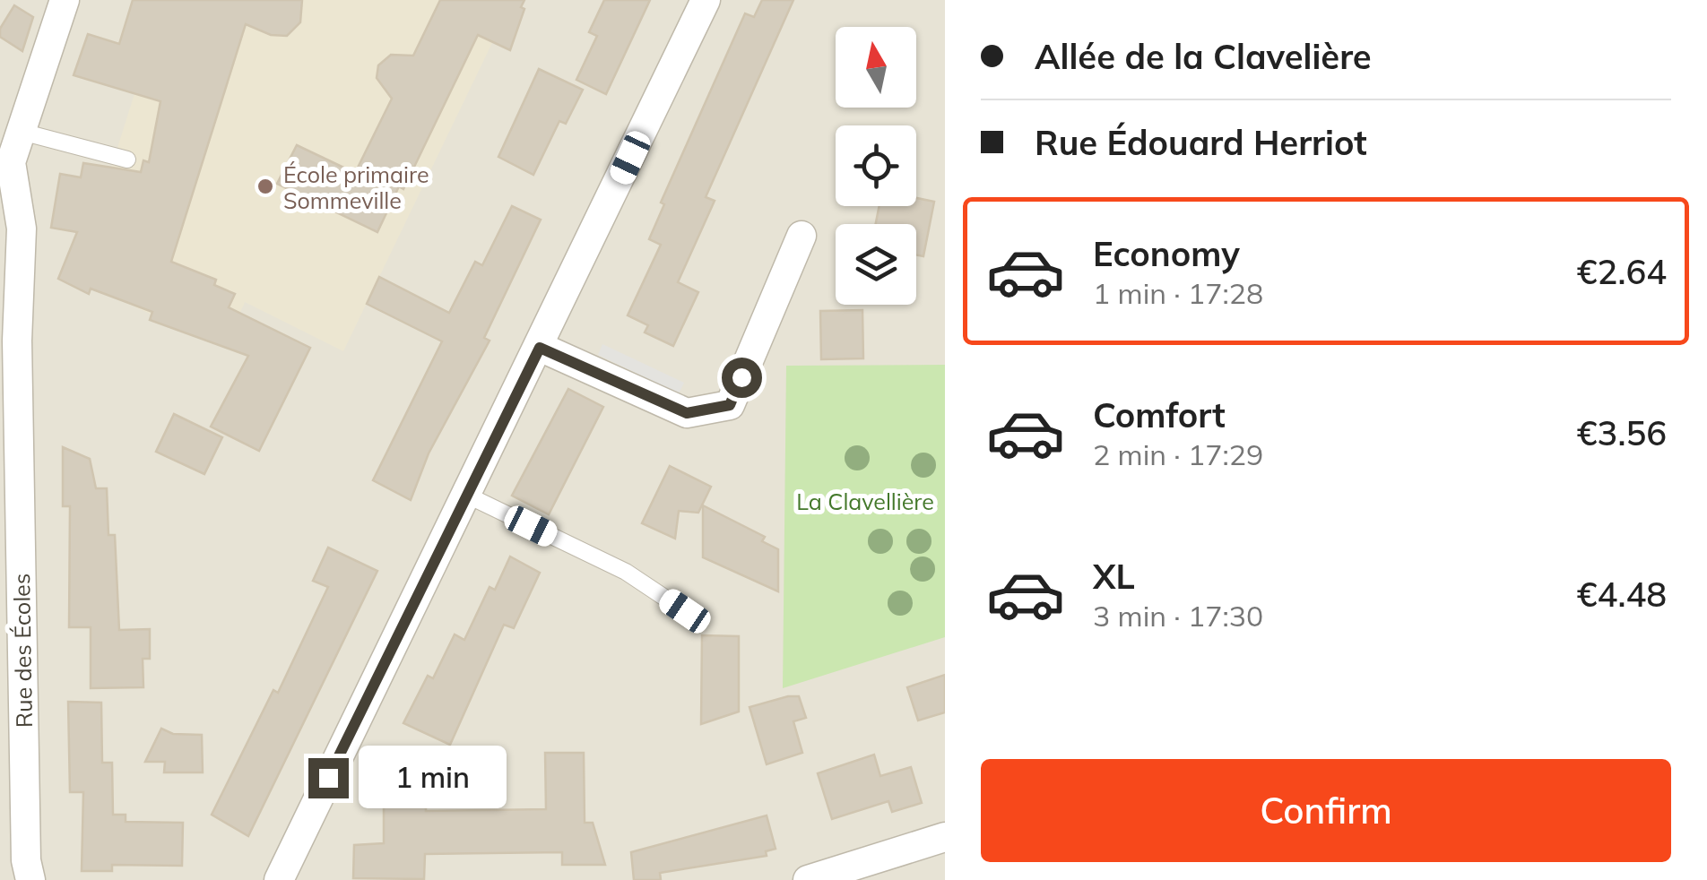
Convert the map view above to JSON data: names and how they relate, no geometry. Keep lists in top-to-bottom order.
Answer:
{
  "streets": {
    "street": ["Rue des Écoles"]
  },
  "parks": ["La Clavellière"],
  "places": ["École primaire Sommeville"],
  "north": "top",
  "page": {
    "banner": ["Allée de la Clavelière", "Rue Édouard Herriot"],
    "list": [
      {
        "name": "Economy",
        "note": "1 min · 17:28",
        "value": "€2.64"
      },
      {
        "name": "Comfort",
        "note": "2 min · 17:29",
        "value": "€3.56"
      },
      {
        "name": "XL",
        "note": "3 min · 17:30",
        "value": "€4.48"
      }
    ],
    "buttons": "Confirm",
    "bubble": "1 min"
  }
}
